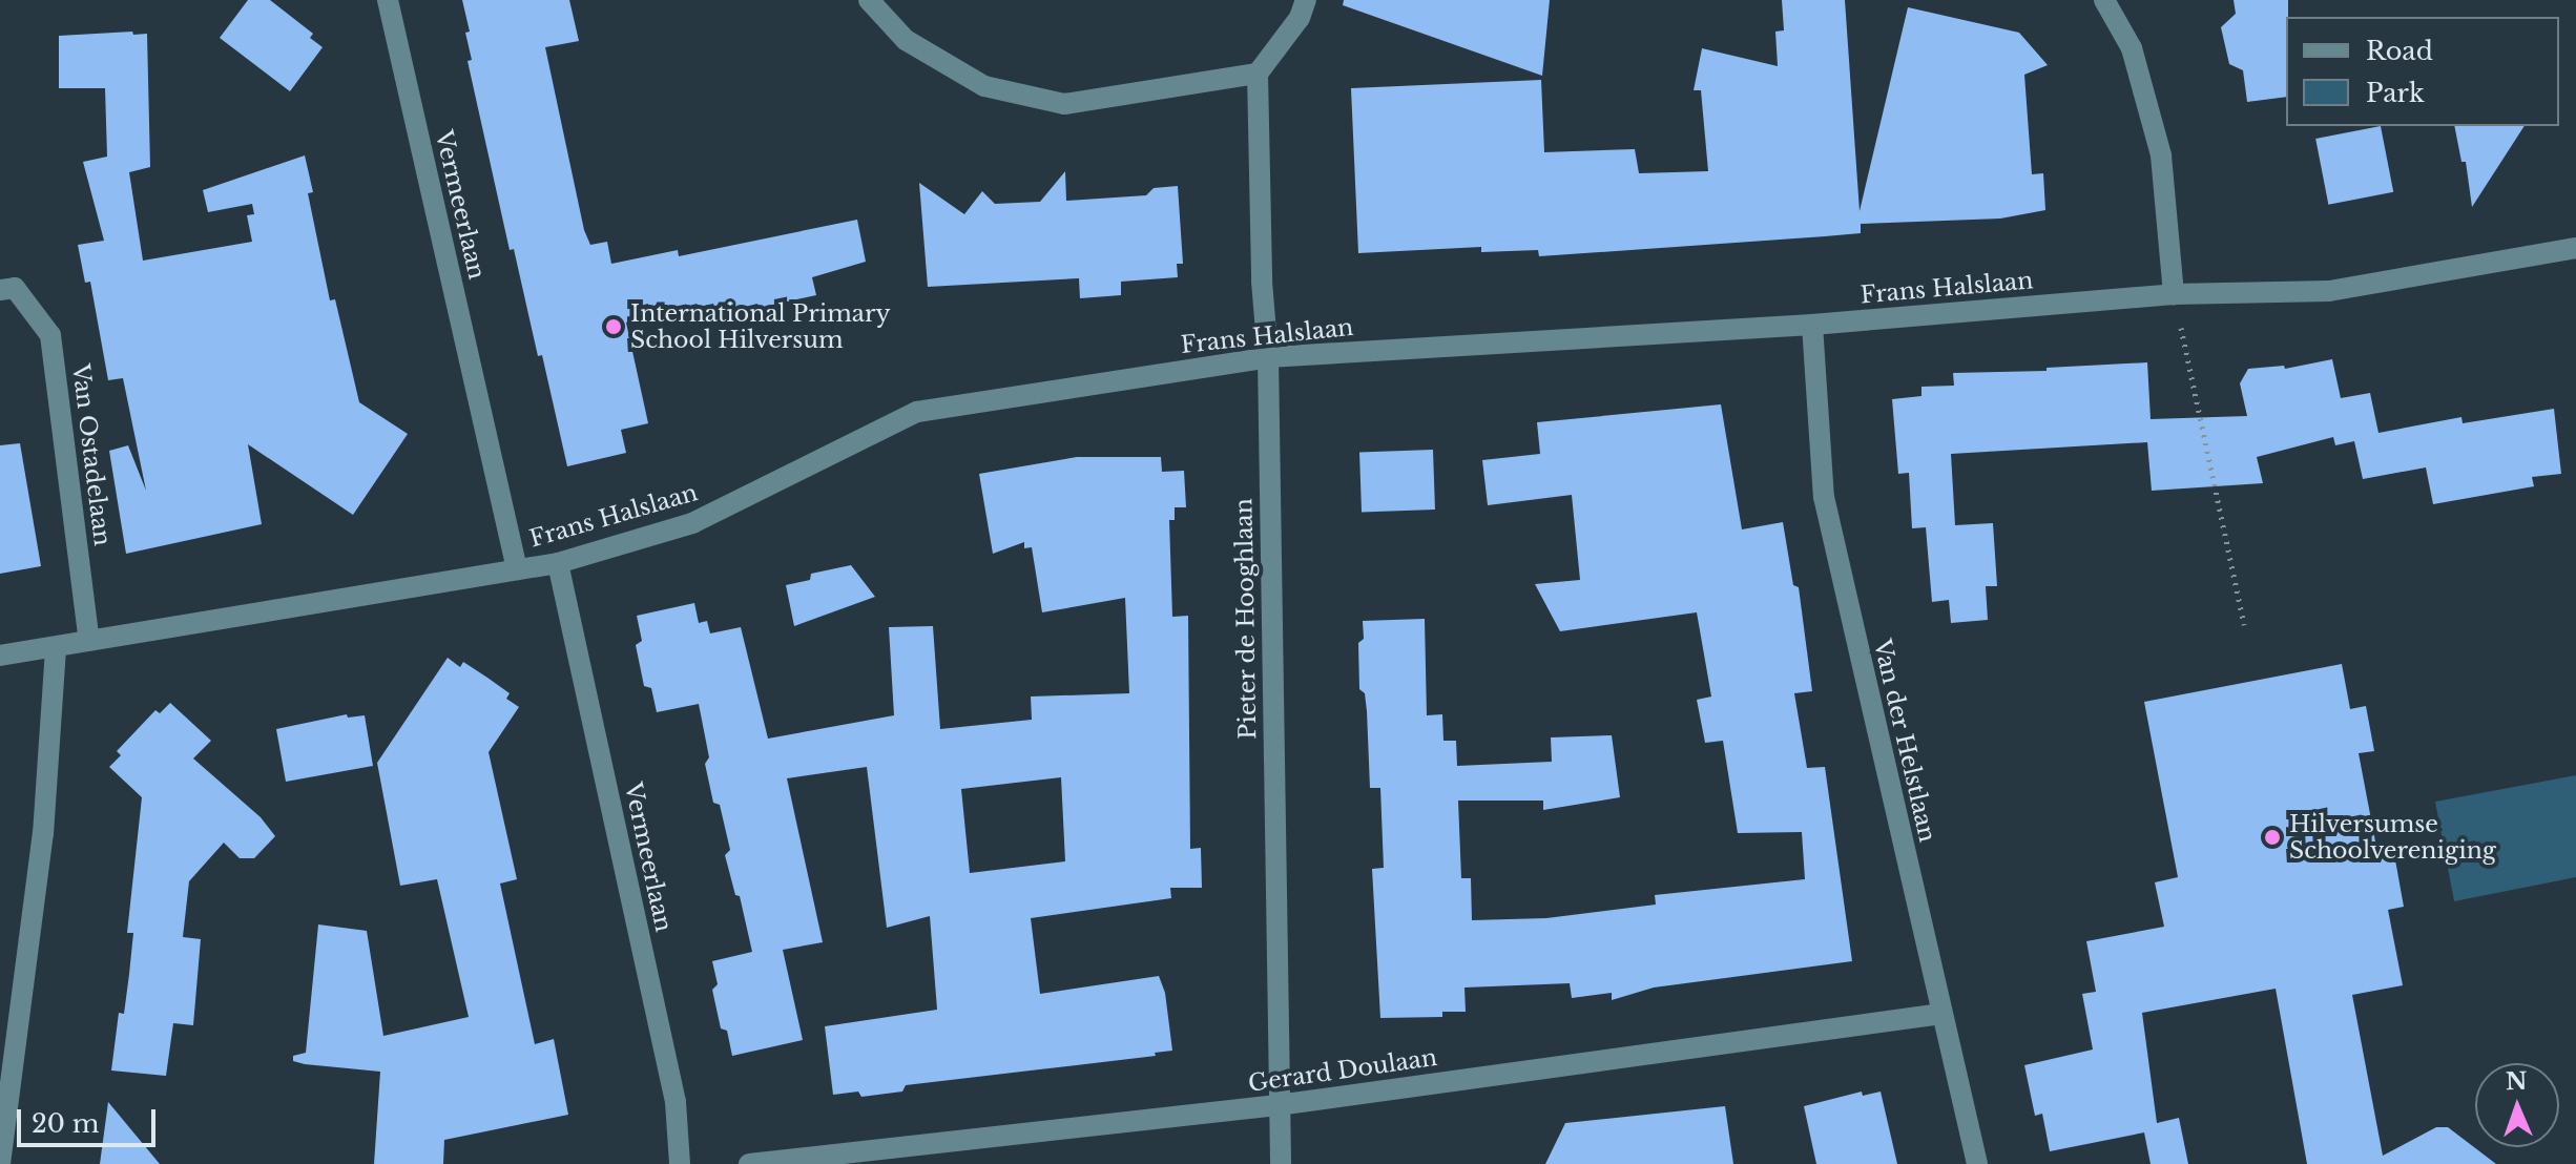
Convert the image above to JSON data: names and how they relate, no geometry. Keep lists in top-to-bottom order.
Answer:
{
  "streets": {
    "street": [
      "Vermeerlaan",
      "Frans Halslaan",
      "Van Ostadelaan",
      "Pieter de Hooghlaan",
      "Van der Helstlaan",
      "Gerard Doulaan"
    ]
  },
  "crossings": [
    ["Vermeerlaan", "Frans Halslaan"],
    ["Frans Halslaan", "Van Ostadelaan"],
    ["Frans Halslaan", "Pieter de Hooghlaan"],
    ["Frans Halslaan", "Van der Helstlaan"],
    ["Pieter de Hooghlaan", "Gerard Doulaan"],
    ["Van der Helstlaan", "Gerard Doulaan"]
  ],
  "places": ["International Primary School Hilversum", "Hilversumse Schoolvereniging"],
  "legend": ["Road", "Park"],
  "scale_bar": "20 m",
  "north": "top"
}
